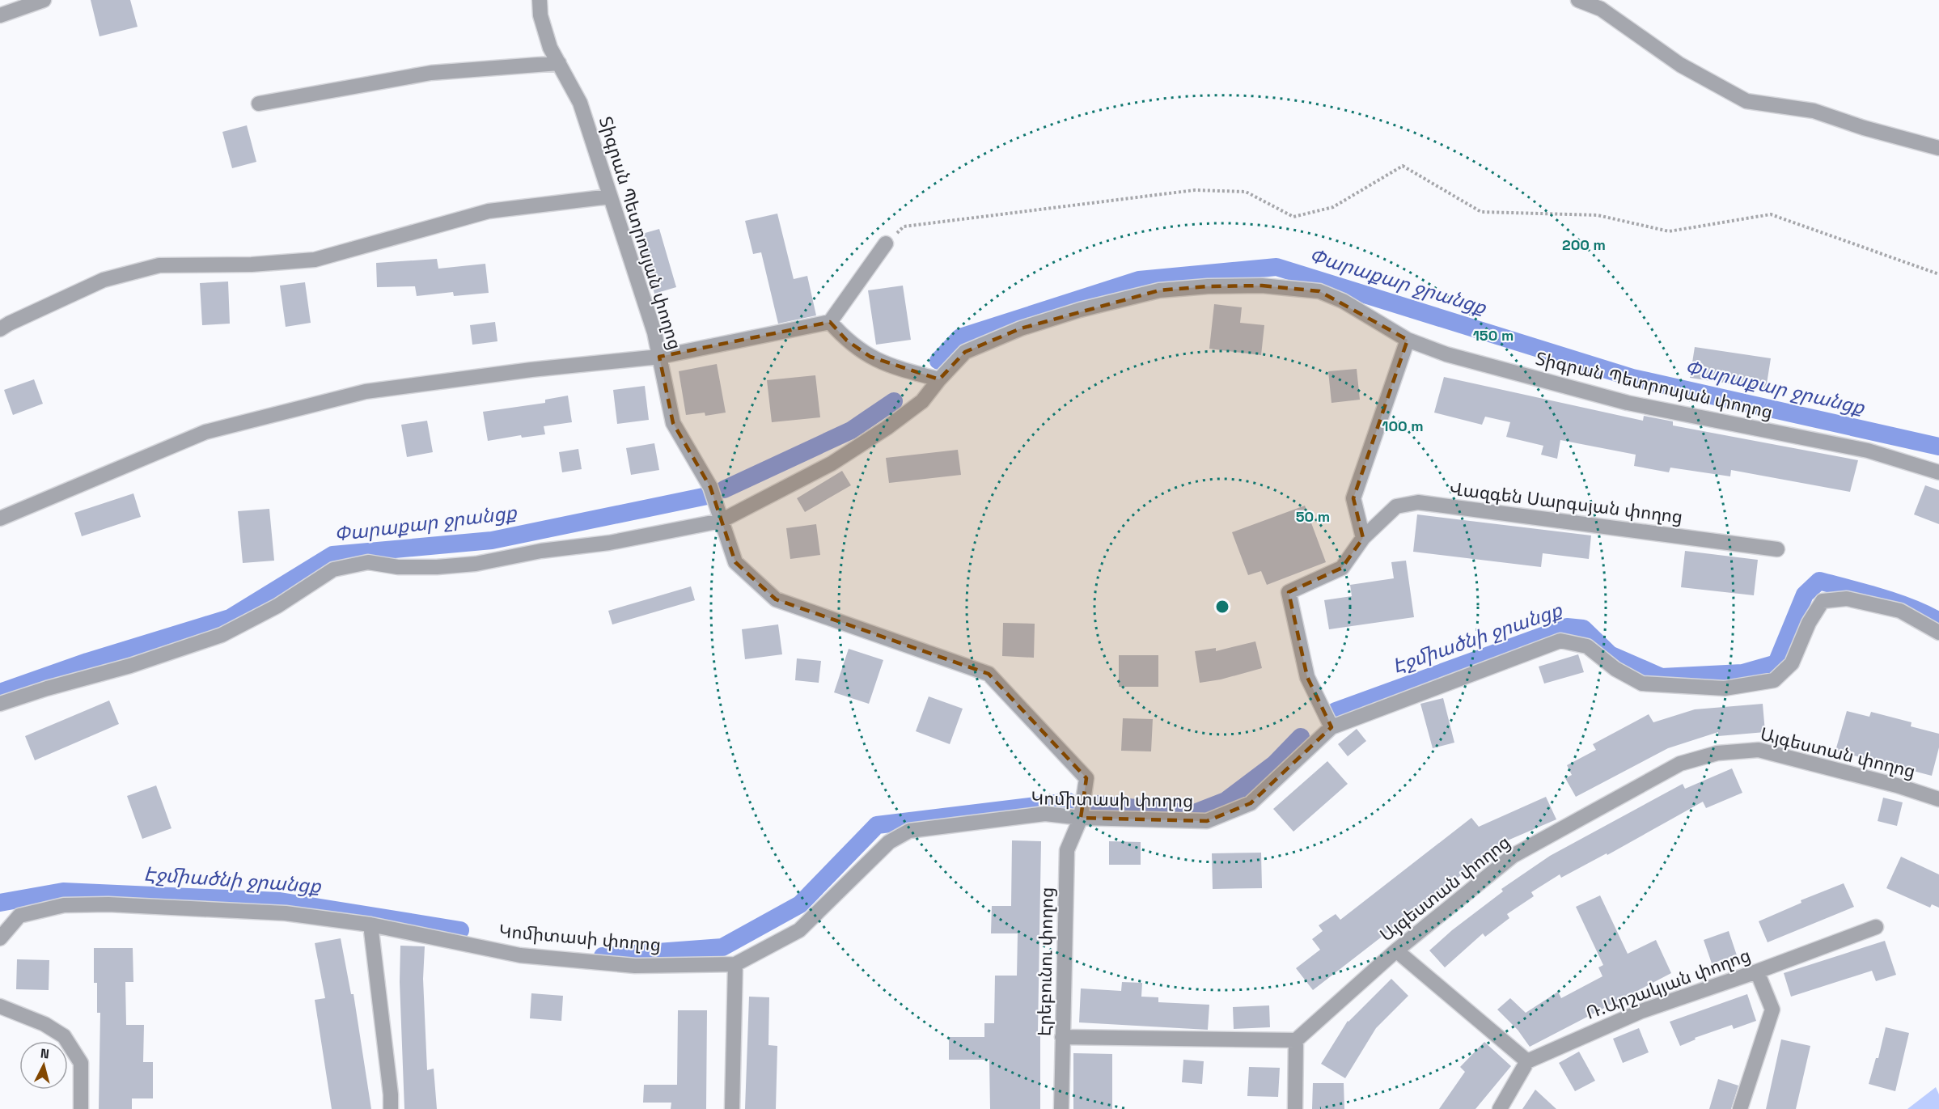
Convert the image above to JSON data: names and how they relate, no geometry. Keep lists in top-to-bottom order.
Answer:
{
  "streets": {
    "street": [
      "Տիգրան Պետրոսյան փողոց",
      "Վազգեն Սարգսյան փողոց",
      "Այգեստան փողոց",
      "Կոմիտասի փողոց",
      "Էրեբունու փողոց",
      "Ռ.Արշակյան փողոց"
    ]
  },
  "crossings": [
    ["Տիգրան Պետրոսյան փողոց", "Կոմիտասի փողոց"],
    ["Տիգրան Պետրոսյան փողոց", "Էրեբունու փողոց"],
    ["Վազգեն Սարգսյան փողոց", "Կոմիտասի փողոց"],
    ["Կոմիտասի փողոց", "Էրեբունու փողոց"]
  ],
  "water": ["Փարաքար ջրանցք", "Էջմիածնի ջրանցք"],
  "north": "top",
  "rings": [
    "200 m",
    "150 m",
    "100 m",
    "50 m"
  ]
}
